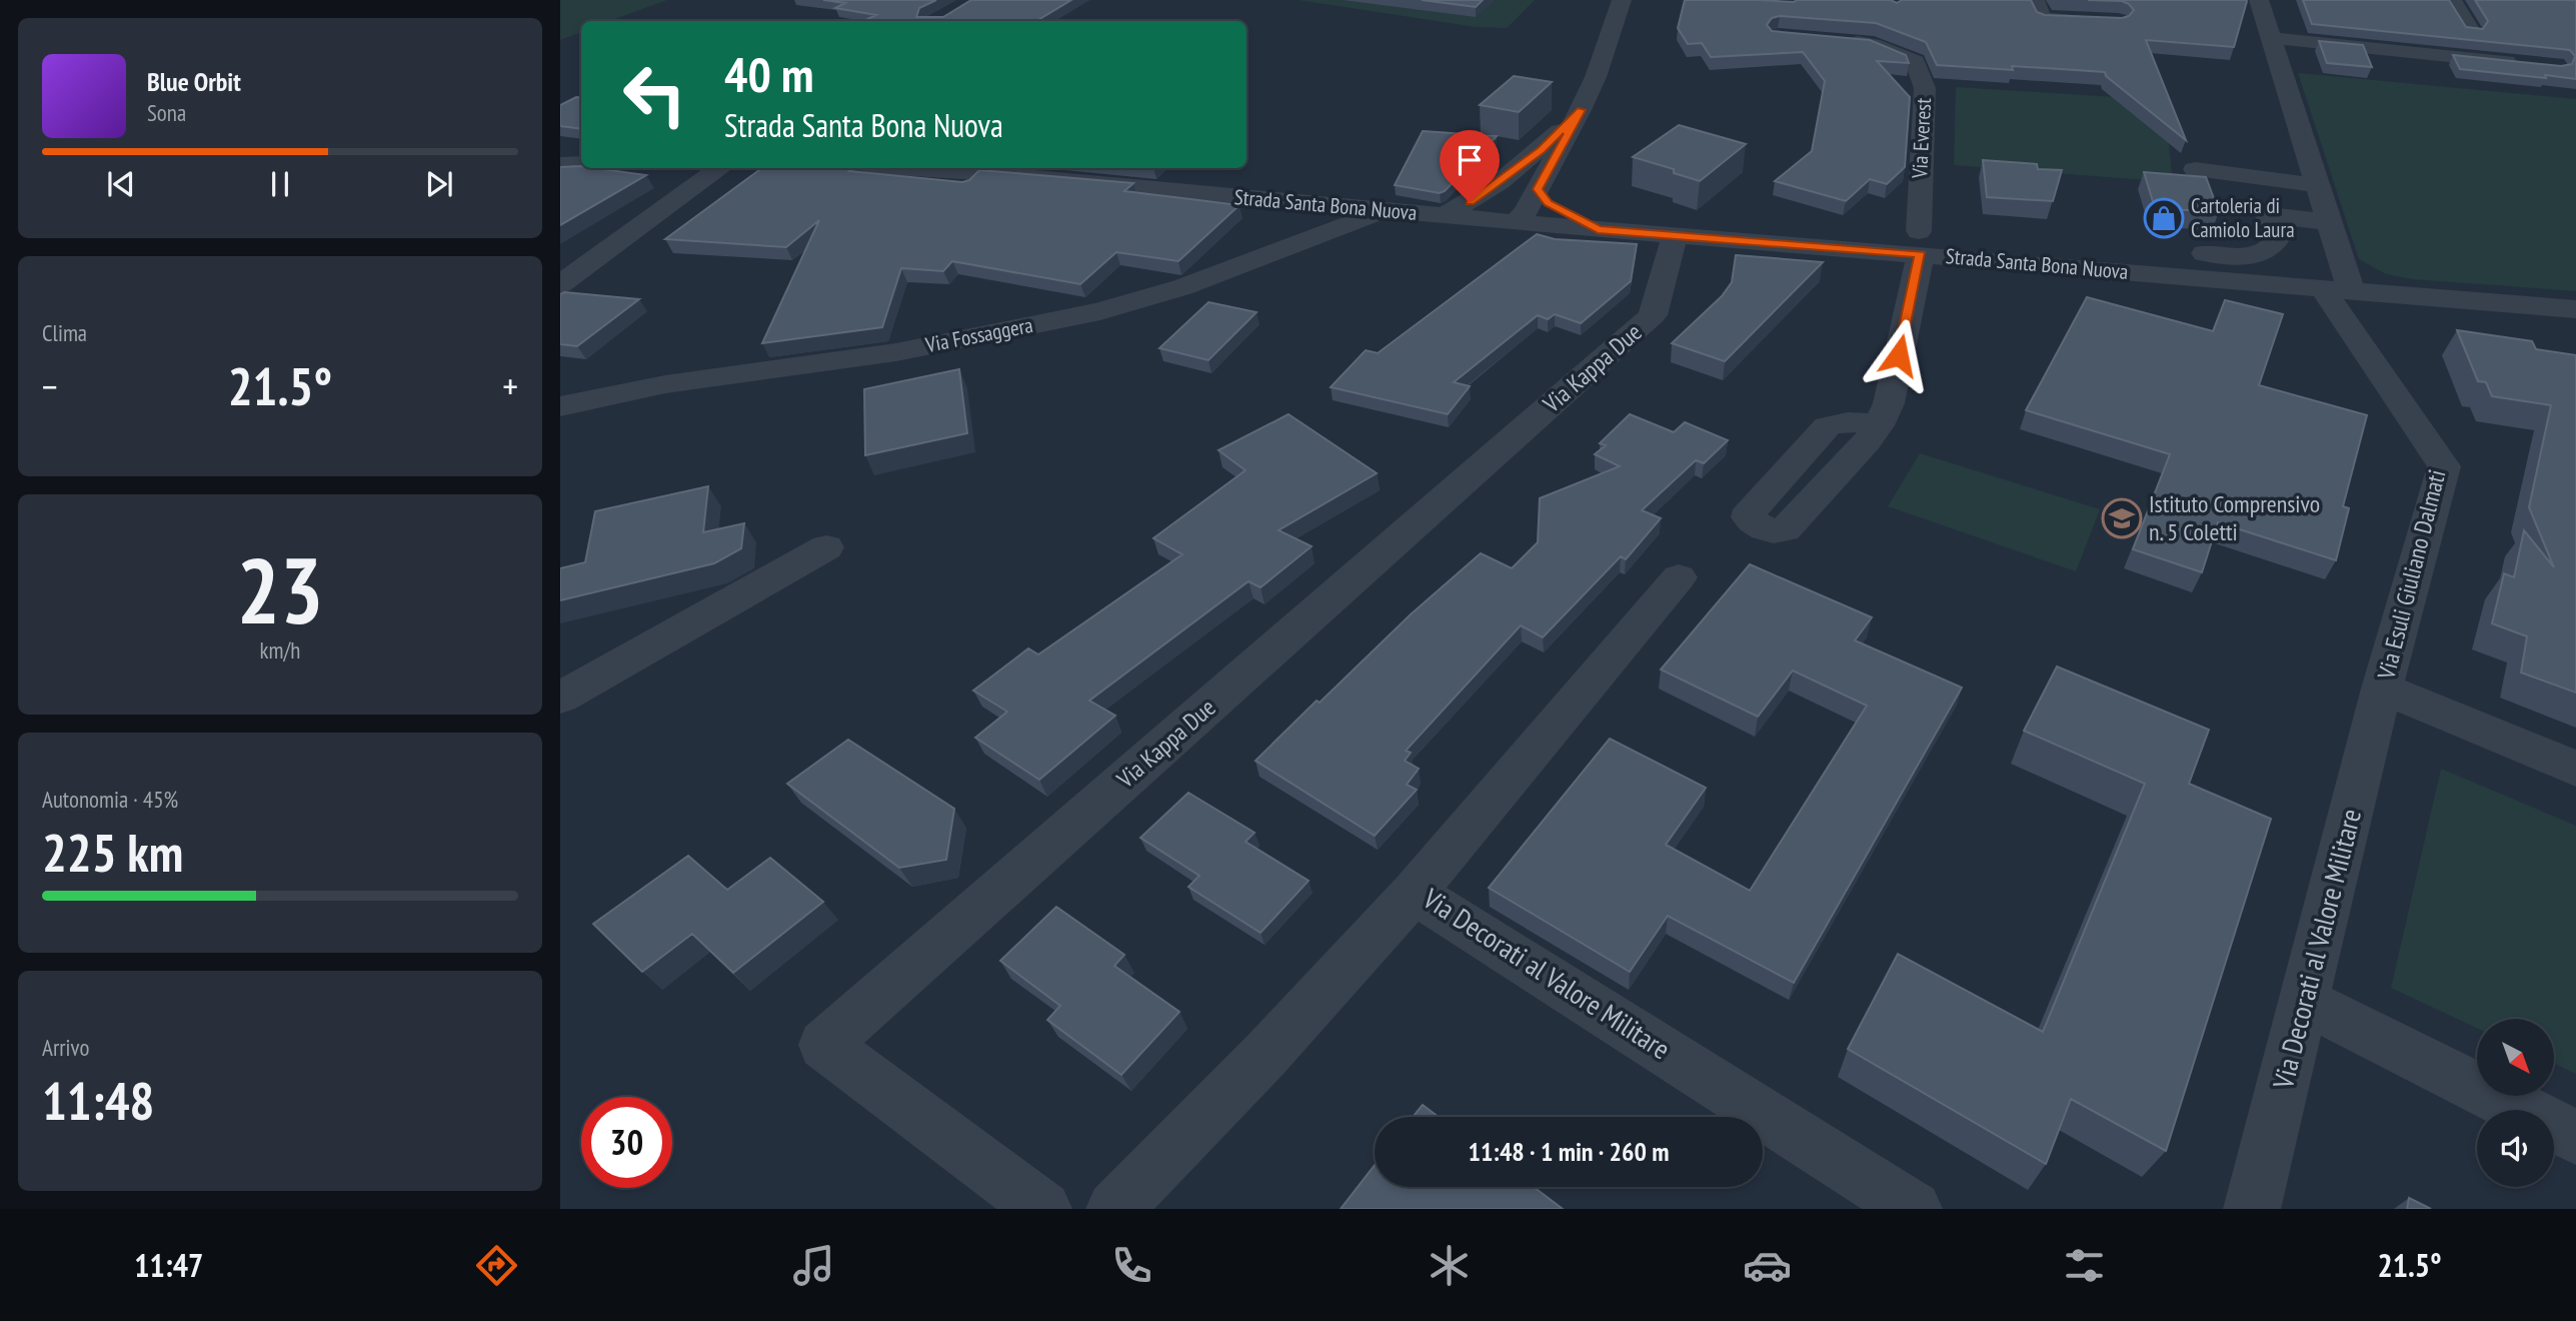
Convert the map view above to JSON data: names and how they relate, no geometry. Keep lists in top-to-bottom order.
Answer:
{
  "streets": {
    "street": [
      "Via Everest",
      "Strada Santa Bona Nuova",
      "Via Fossaggera",
      "Via Kappa Due",
      "Via Esuli Giuliano Dalmati",
      "Via Decorati al Valore Militare"
    ]
  },
  "crossings": [
    ["Via Everest", "Strada Santa Bona Nuova"],
    ["Strada Santa Bona Nuova", "Via Fossaggera"],
    ["Strada Santa Bona Nuova", "Via Kappa Due"],
    ["Strada Santa Bona Nuova", "Via Esuli Giuliano Dalmati"],
    ["Via Esuli Giuliano Dalmati", "Via Decorati al Valore Militare"]
  ],
  "places": {
    "shop": ["Cartoleria di Camiolo Laura"],
    "school or university": ["Istituto Comprensivo n. 5 Coletti"]
  },
  "north": "bottom right",
  "page": {
    "turn": ["40 m", "Strada Santa Bona Nuova"],
    "song": ["Blue Orbit", "Sona"],
    "tile": [
      "Clima",
      ["23", "km/h"],
      ["Autonomia · 45%", "225 km"],
      ["Arrivo", "11:48"]
    ],
    "heat": ["−", "21.5°", "+"],
    "limit": "30",
    "trip": "11:48 · 1 min · 260 m",
    "tabs": ["11:47", "21.5°"]
  }
}
